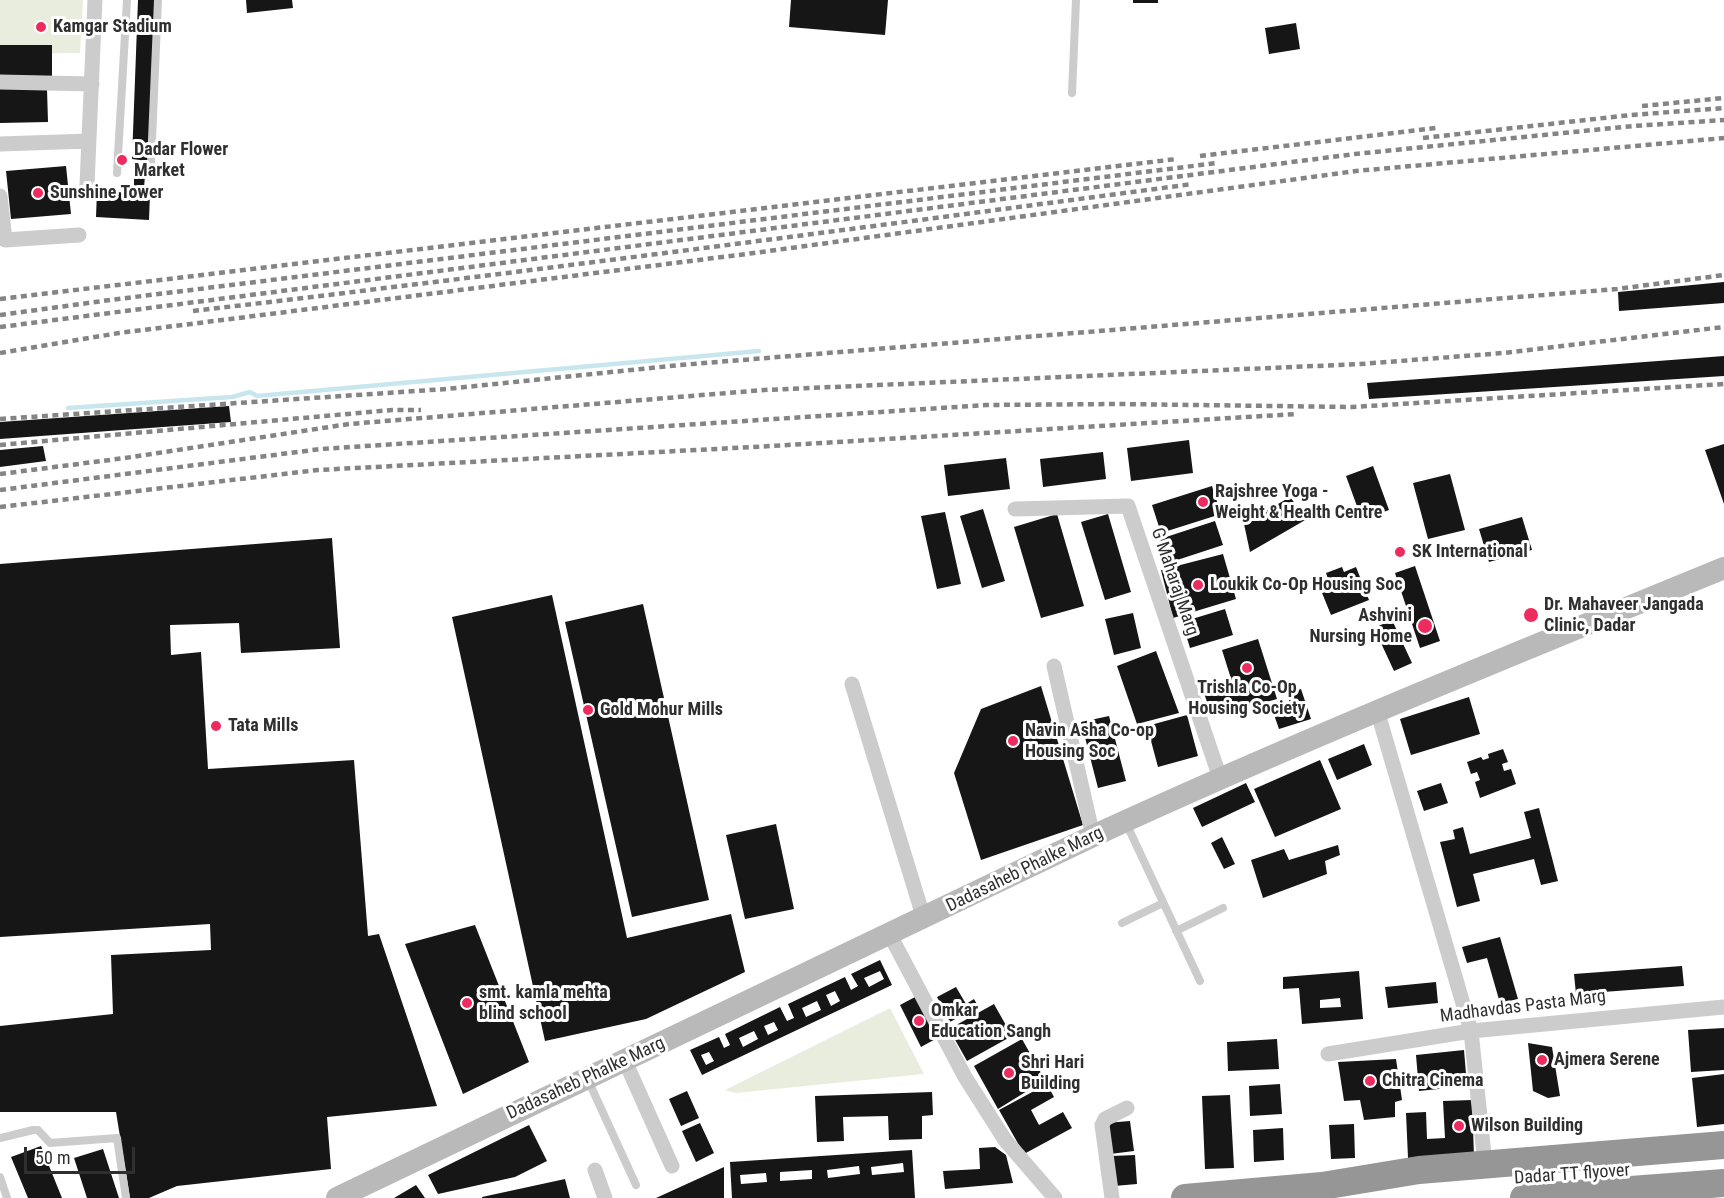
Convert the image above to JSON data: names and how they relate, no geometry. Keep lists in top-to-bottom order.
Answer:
{
  "streets": {
    "highway": ["Dadar TT flyover"],
    "street": ["G Maharaj Marg", "Dadasaheb Phalke Marg", "Madhavdas Pasta Marg"]
  },
  "crossings": [
    ["G Maharaj Marg", "Dadasaheb Phalke Marg"]
  ],
  "places": [
    "Kamgar Stadium",
    "Dadar Flower Market",
    "Sunshine Tower",
    "Rajshree Yoga - Weight & Health Centre",
    "SK International",
    "Loukik Co-Op Housing Soc",
    "Dr. Mahaveer Jangada Clinic, Dadar",
    "Ashvini Nursing Home",
    "Trishla Co-Op Housing Society",
    "Gold Mohur Mills",
    "Tata Mills",
    "Navin Asha Co-op Housing Soc",
    "smt. kamla mehta blind school",
    "Omkar Education Sangh",
    "Ajmera Serene",
    "Shri Hari Building",
    "Chitra Cinema",
    "Wilson Building"
  ],
  "scale_bar": "50 m"
}
